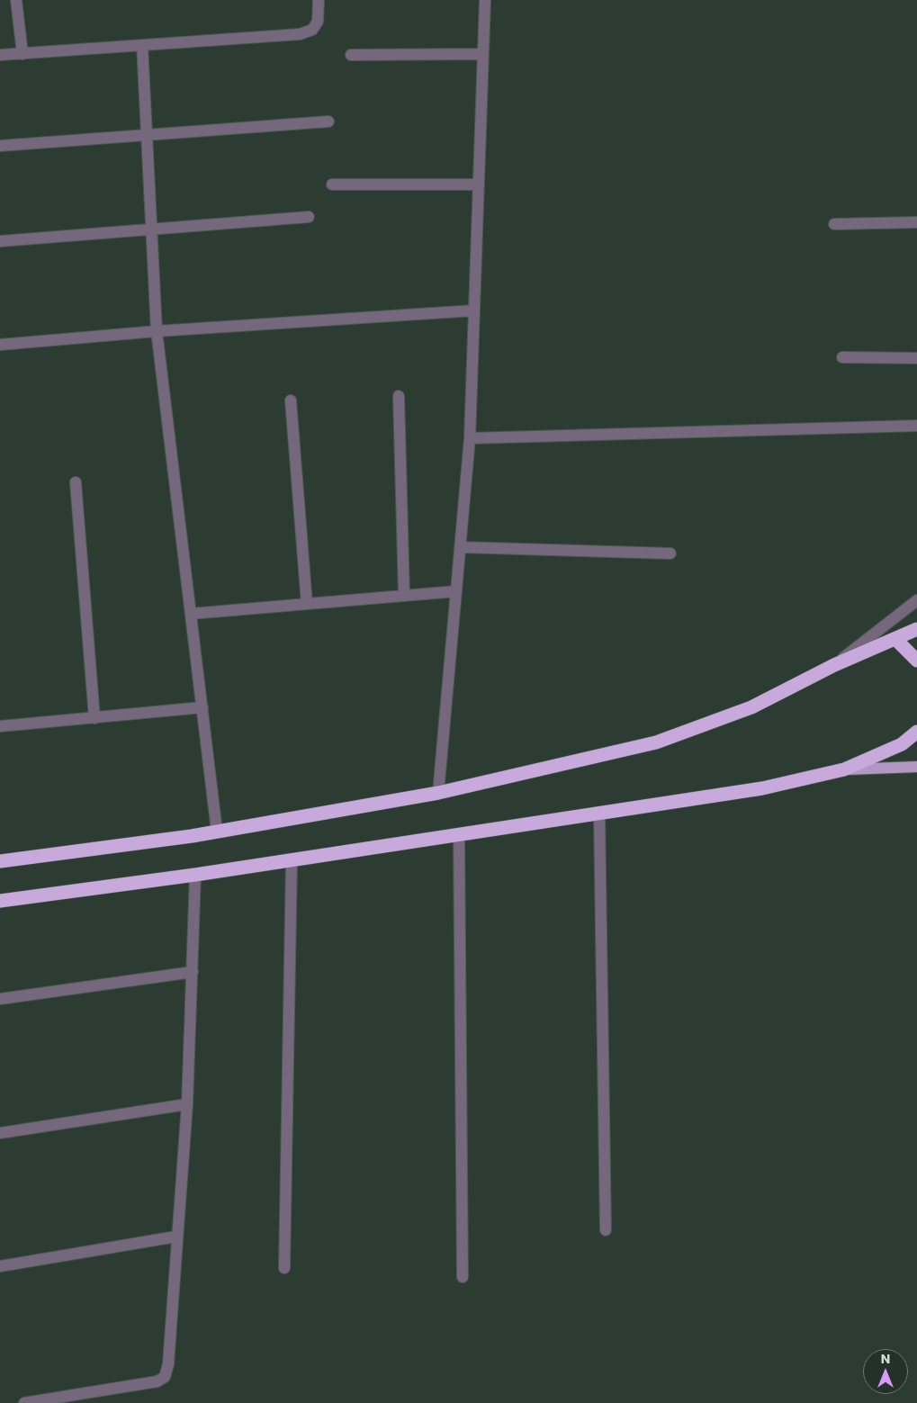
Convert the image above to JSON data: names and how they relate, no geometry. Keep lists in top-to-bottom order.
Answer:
{
  "north": "top"
}
